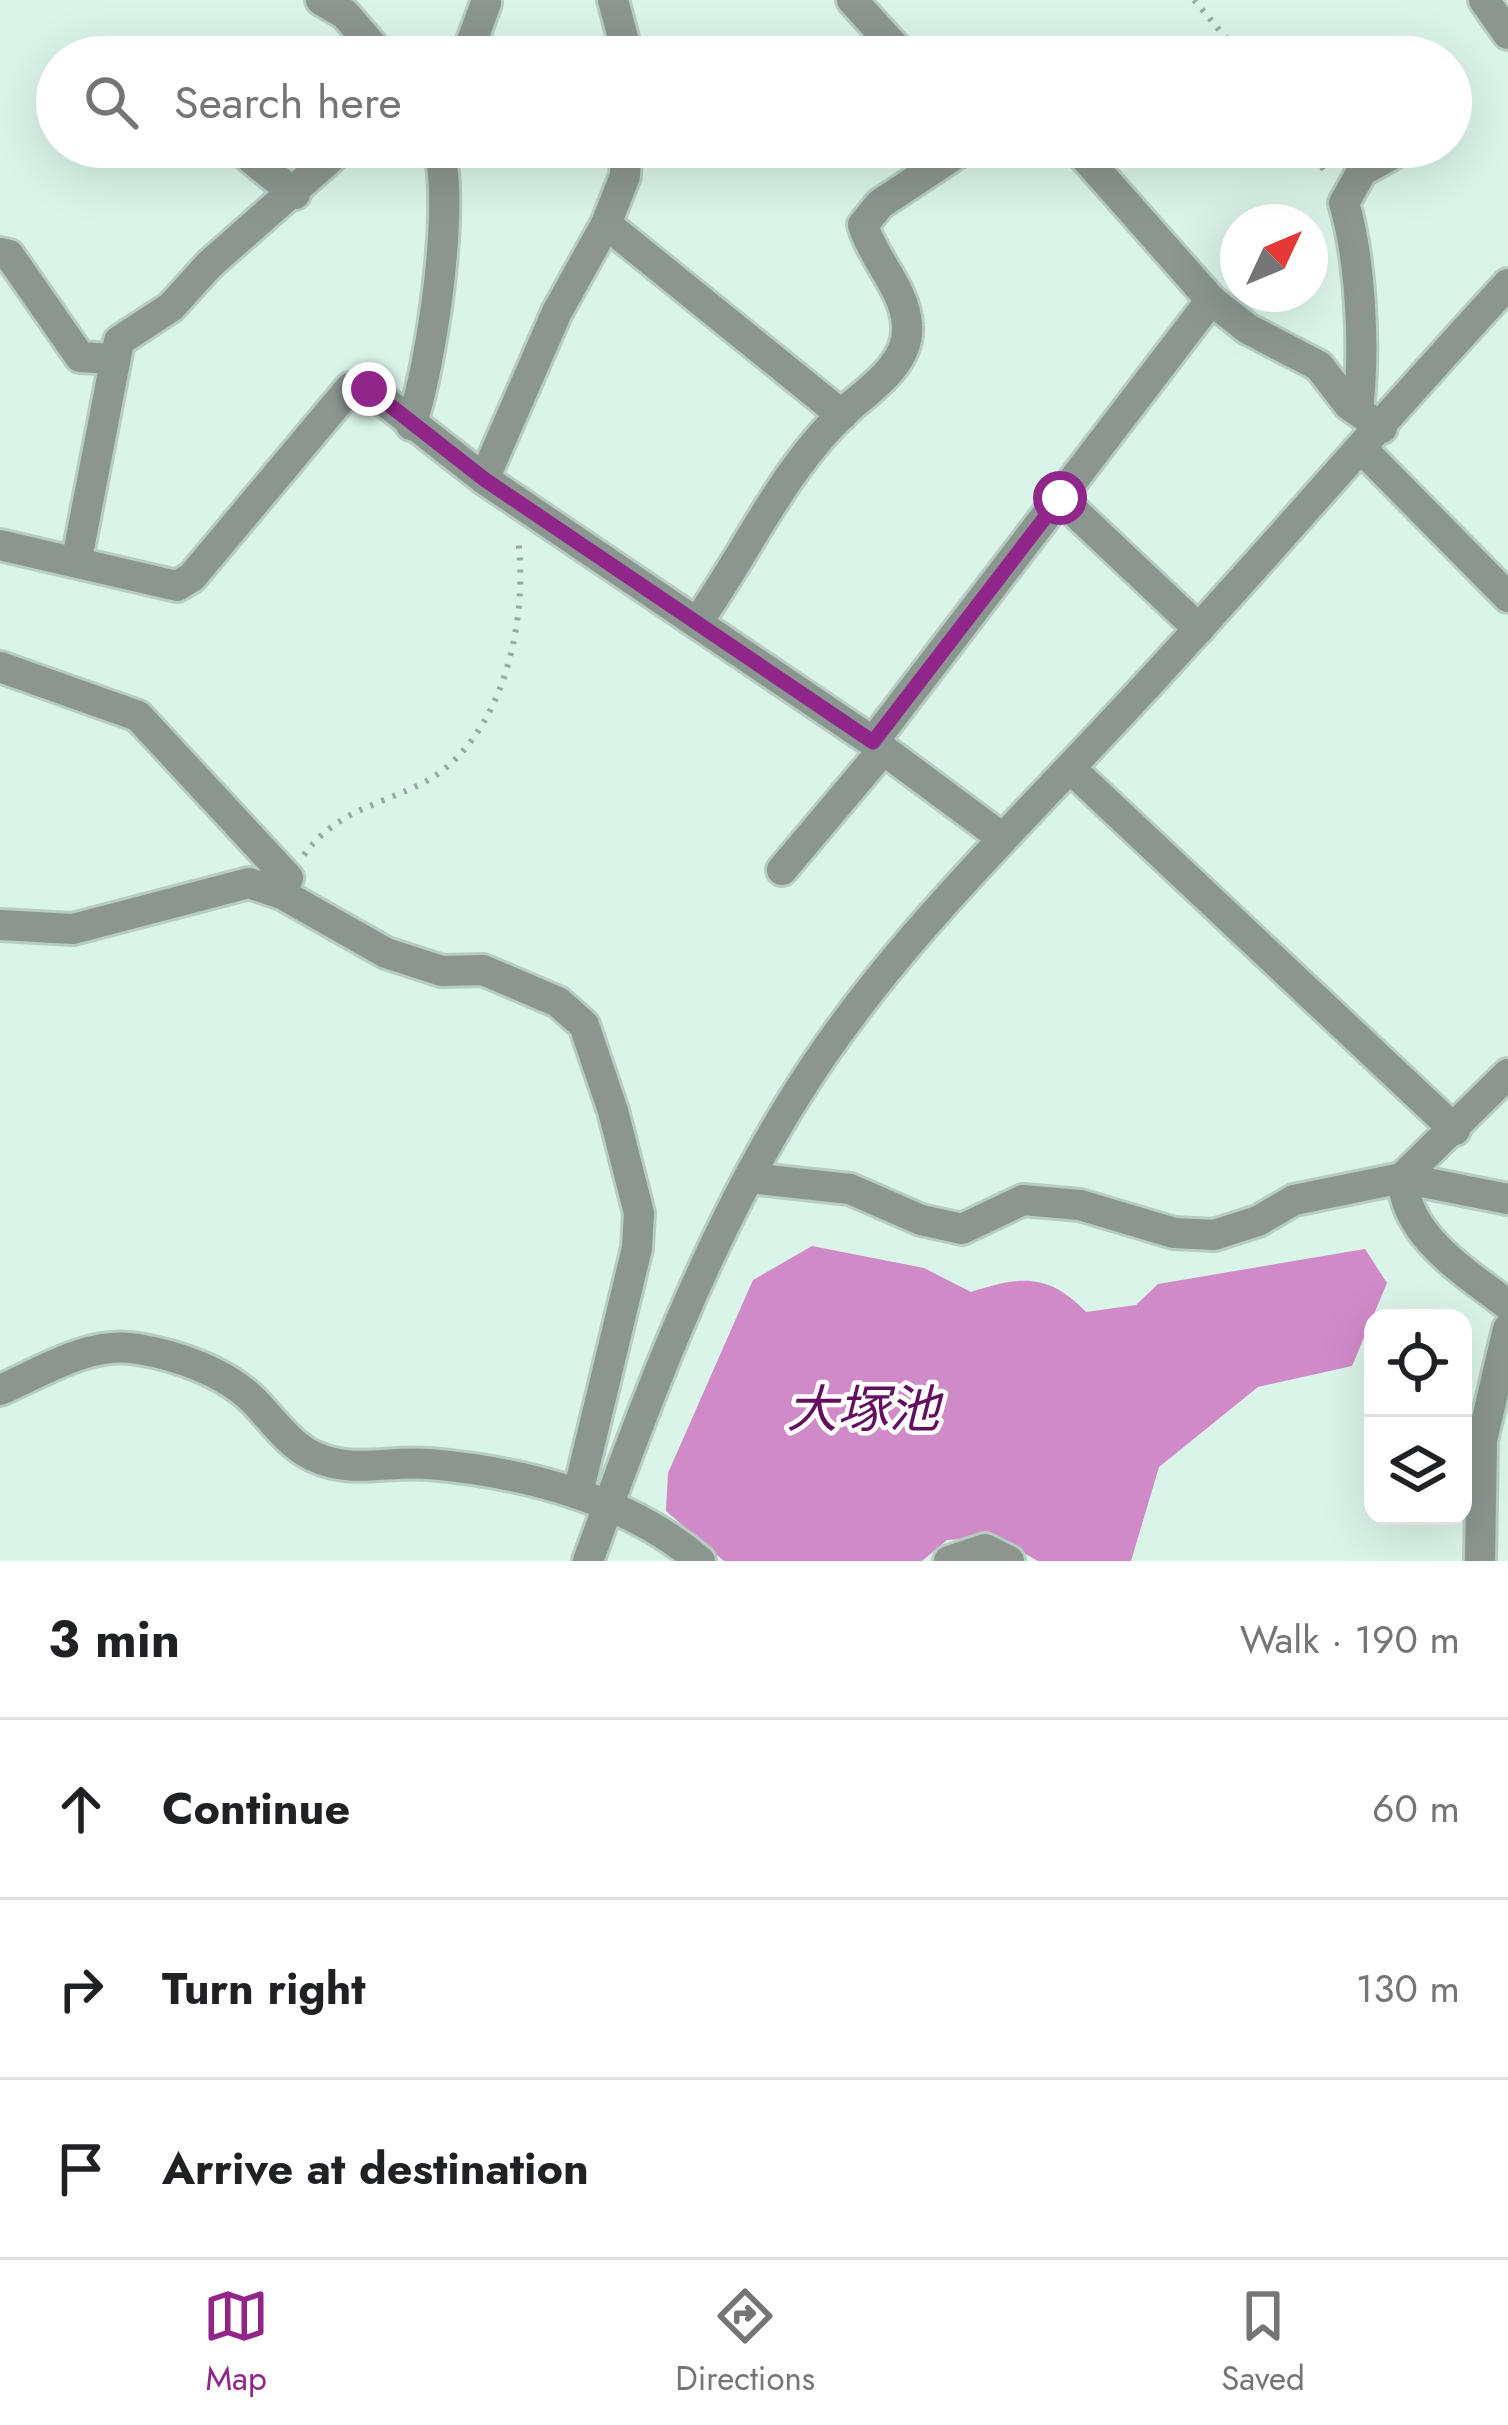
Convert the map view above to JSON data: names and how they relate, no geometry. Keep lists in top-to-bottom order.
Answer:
{
  "water": ["大塚池"],
  "north": "top right",
  "page": {
    "search": "Search here",
    "heading": ["3 min", "Walk · 190 m"],
    "list": [
      ["Continue", "60 m"],
      ["Turn right", "130 m"],
      "Arrive at destination"
    ],
    "nav": ["Map", "Directions", "Saved"]
  }
}
